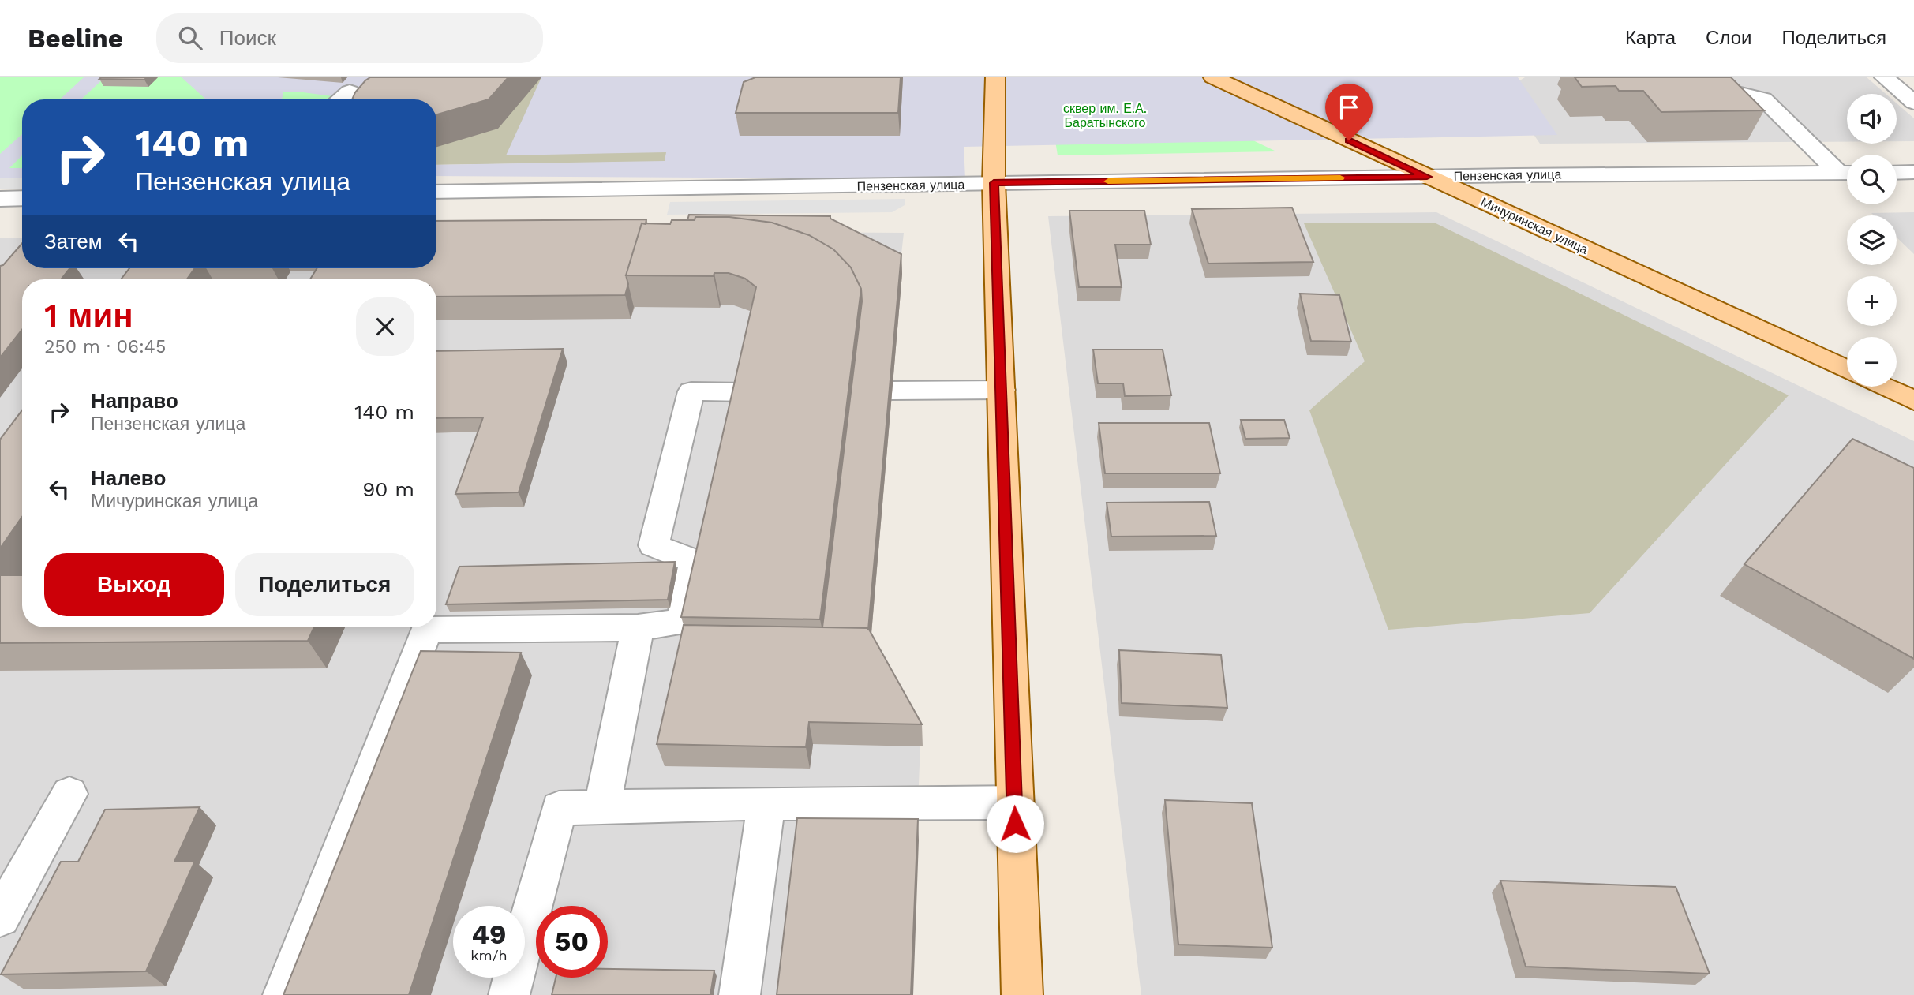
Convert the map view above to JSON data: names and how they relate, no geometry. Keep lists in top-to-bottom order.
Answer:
{
  "streets": {
    "main road": ["Мичуринская улица"],
    "street": ["Пензенская улица"]
  },
  "crossings": [
    ["Пензенская улица", "Мичуринская улица"]
  ],
  "parks": ["сквер им. Е.А. Баратынского"],
  "page": {
    "header": "Beeline",
    "search": "Поиск",
    "nav": ["Карта", "Слои", "Поделиться"],
    "map_buttons": ["+", "−"],
    "turn": ["140 m", "Пензенская улица"],
    "then": "Затем",
    "heading": ["1 мин", "250 m · 06:45"],
    "list": [
      {
        "name": "Направо",
        "note": "Пензенская улица",
        "value": "140 m"
      },
      {
        "name": "Налево",
        "note": "Мичуринская улица",
        "value": "90 m"
      }
    ],
    "buttons": ["Выход", "Поделиться"],
    "speed": "49 km/h",
    "limit": "50"
  }
}
